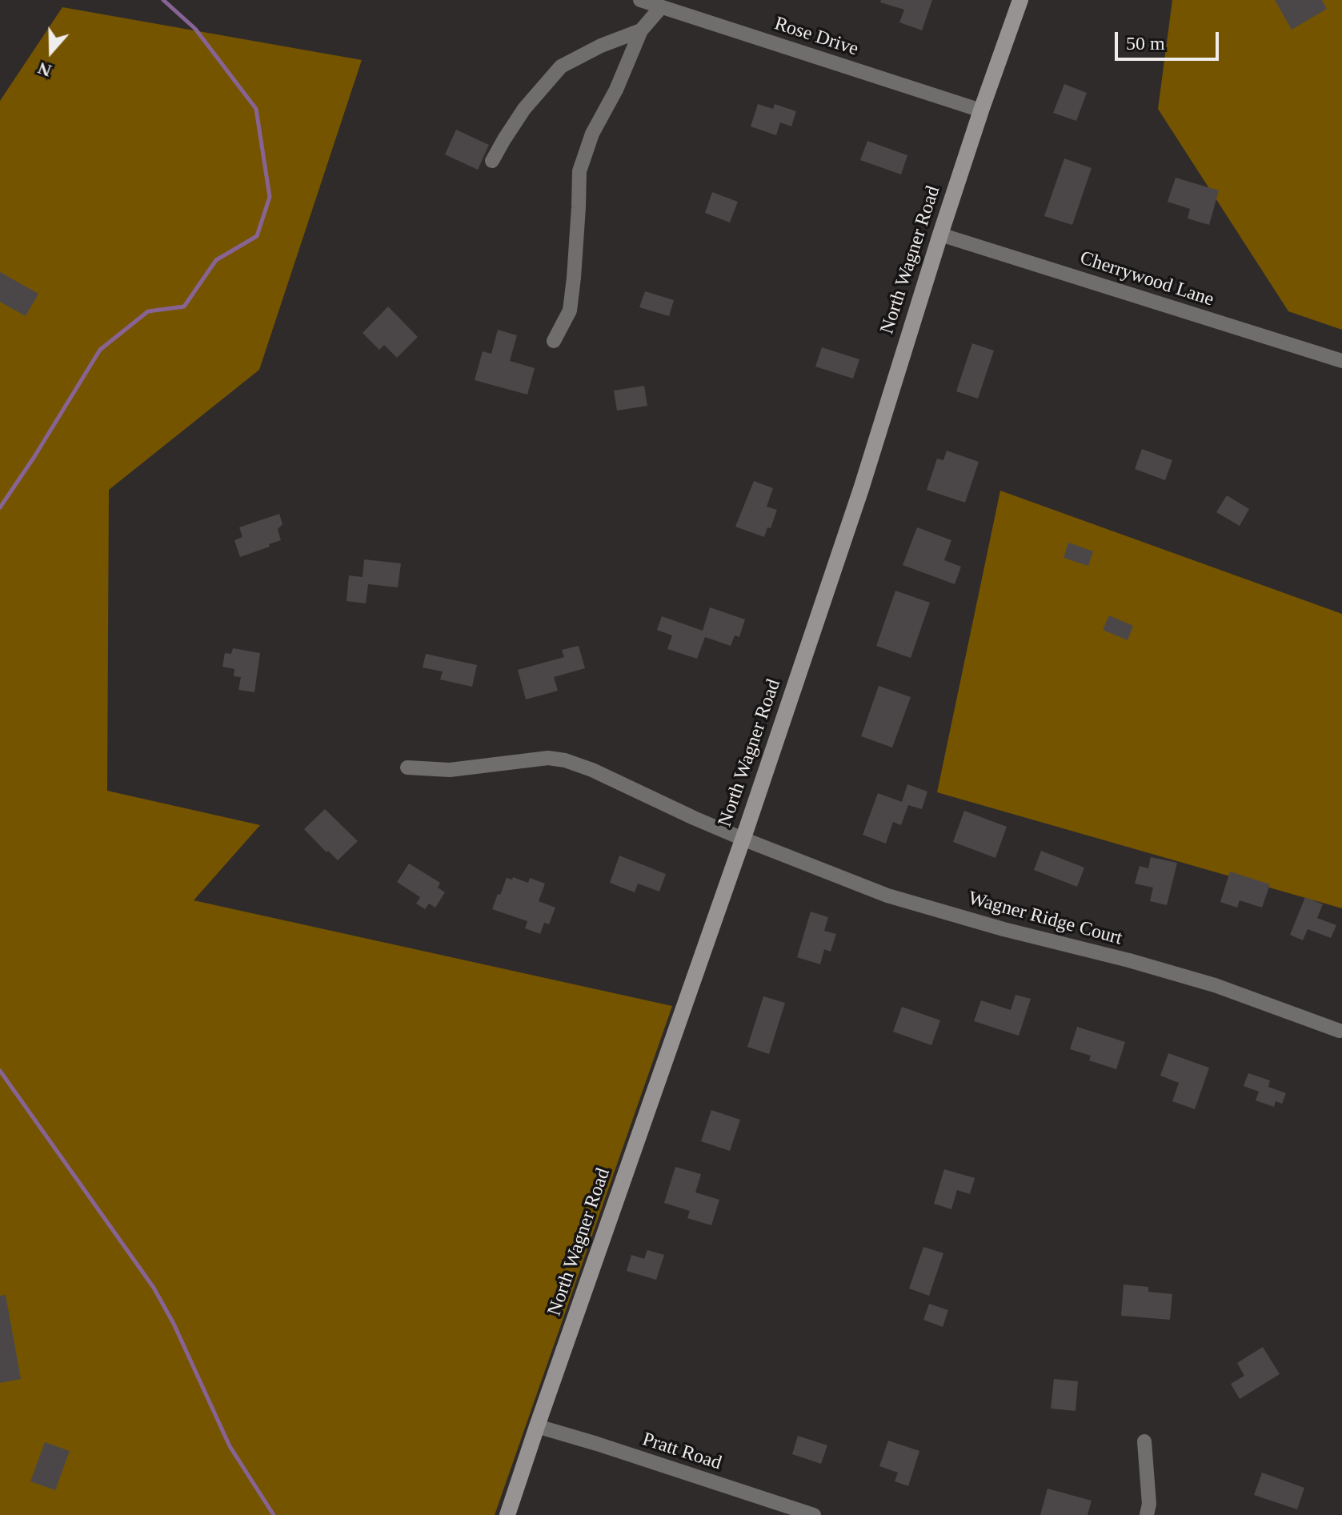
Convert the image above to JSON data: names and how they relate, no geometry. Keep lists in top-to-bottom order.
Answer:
{
  "streets": {
    "main road": ["North Wagner Road"],
    "street": [
      "Rose Drive",
      "Cherrywood Lane",
      "Wagner Ridge Court",
      "Pratt Road"
    ]
  },
  "crossings": [
    ["Rose Drive", "North Wagner Road"],
    ["North Wagner Road", "Cherrywood Lane"],
    ["North Wagner Road", "Wagner Ridge Court"],
    ["North Wagner Road", "Pratt Road"]
  ],
  "scale_bar": "50 m",
  "north": "bottom"
}
